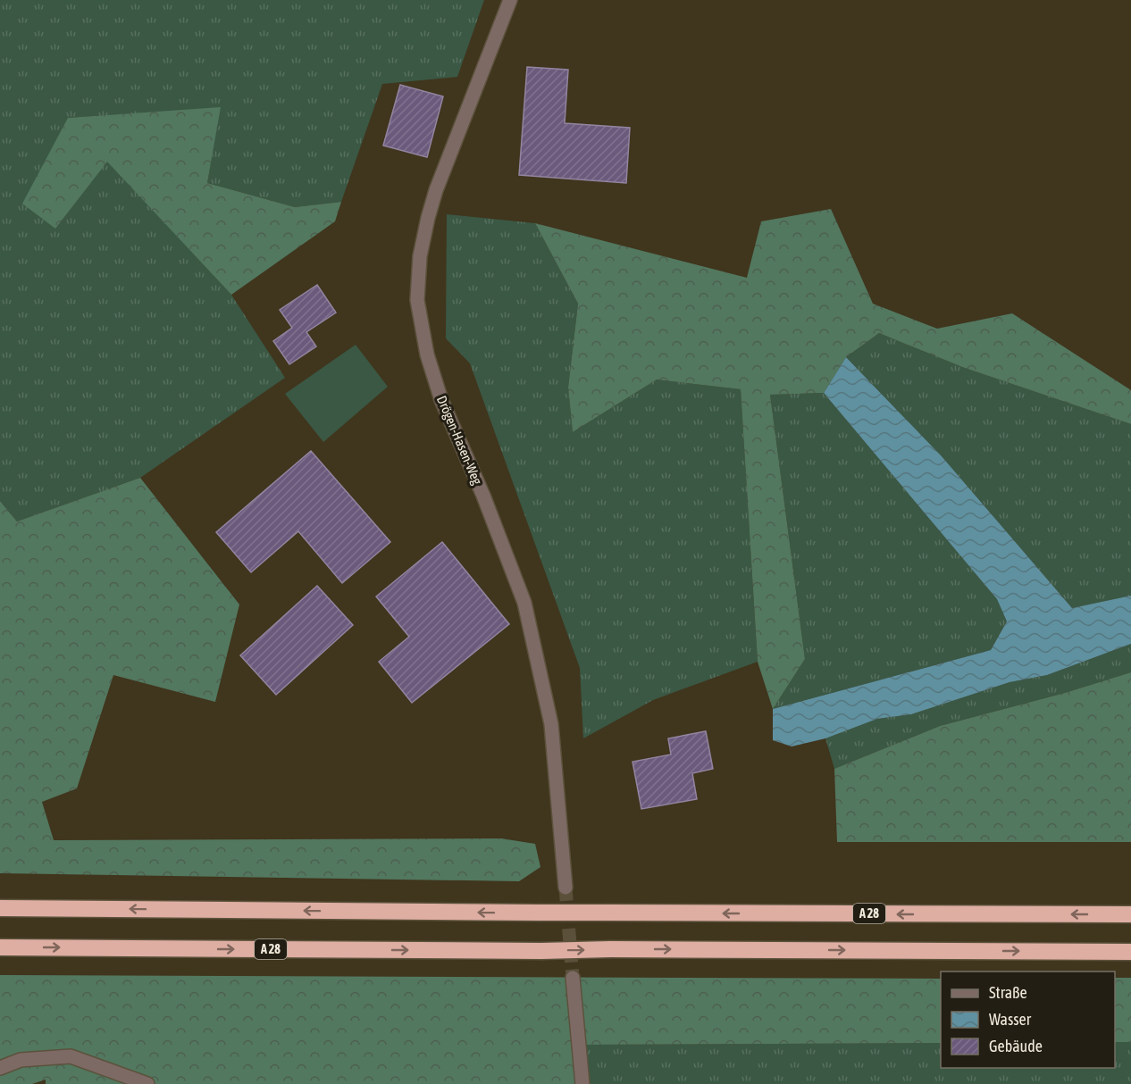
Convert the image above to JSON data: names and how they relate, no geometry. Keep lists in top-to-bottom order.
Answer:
{
  "streets": {
    "highway": ["A 28"],
    "street": ["Drögen-Hasen-Weg"]
  },
  "legend": ["Straße", "Wasser", "Gebäude"]
}
